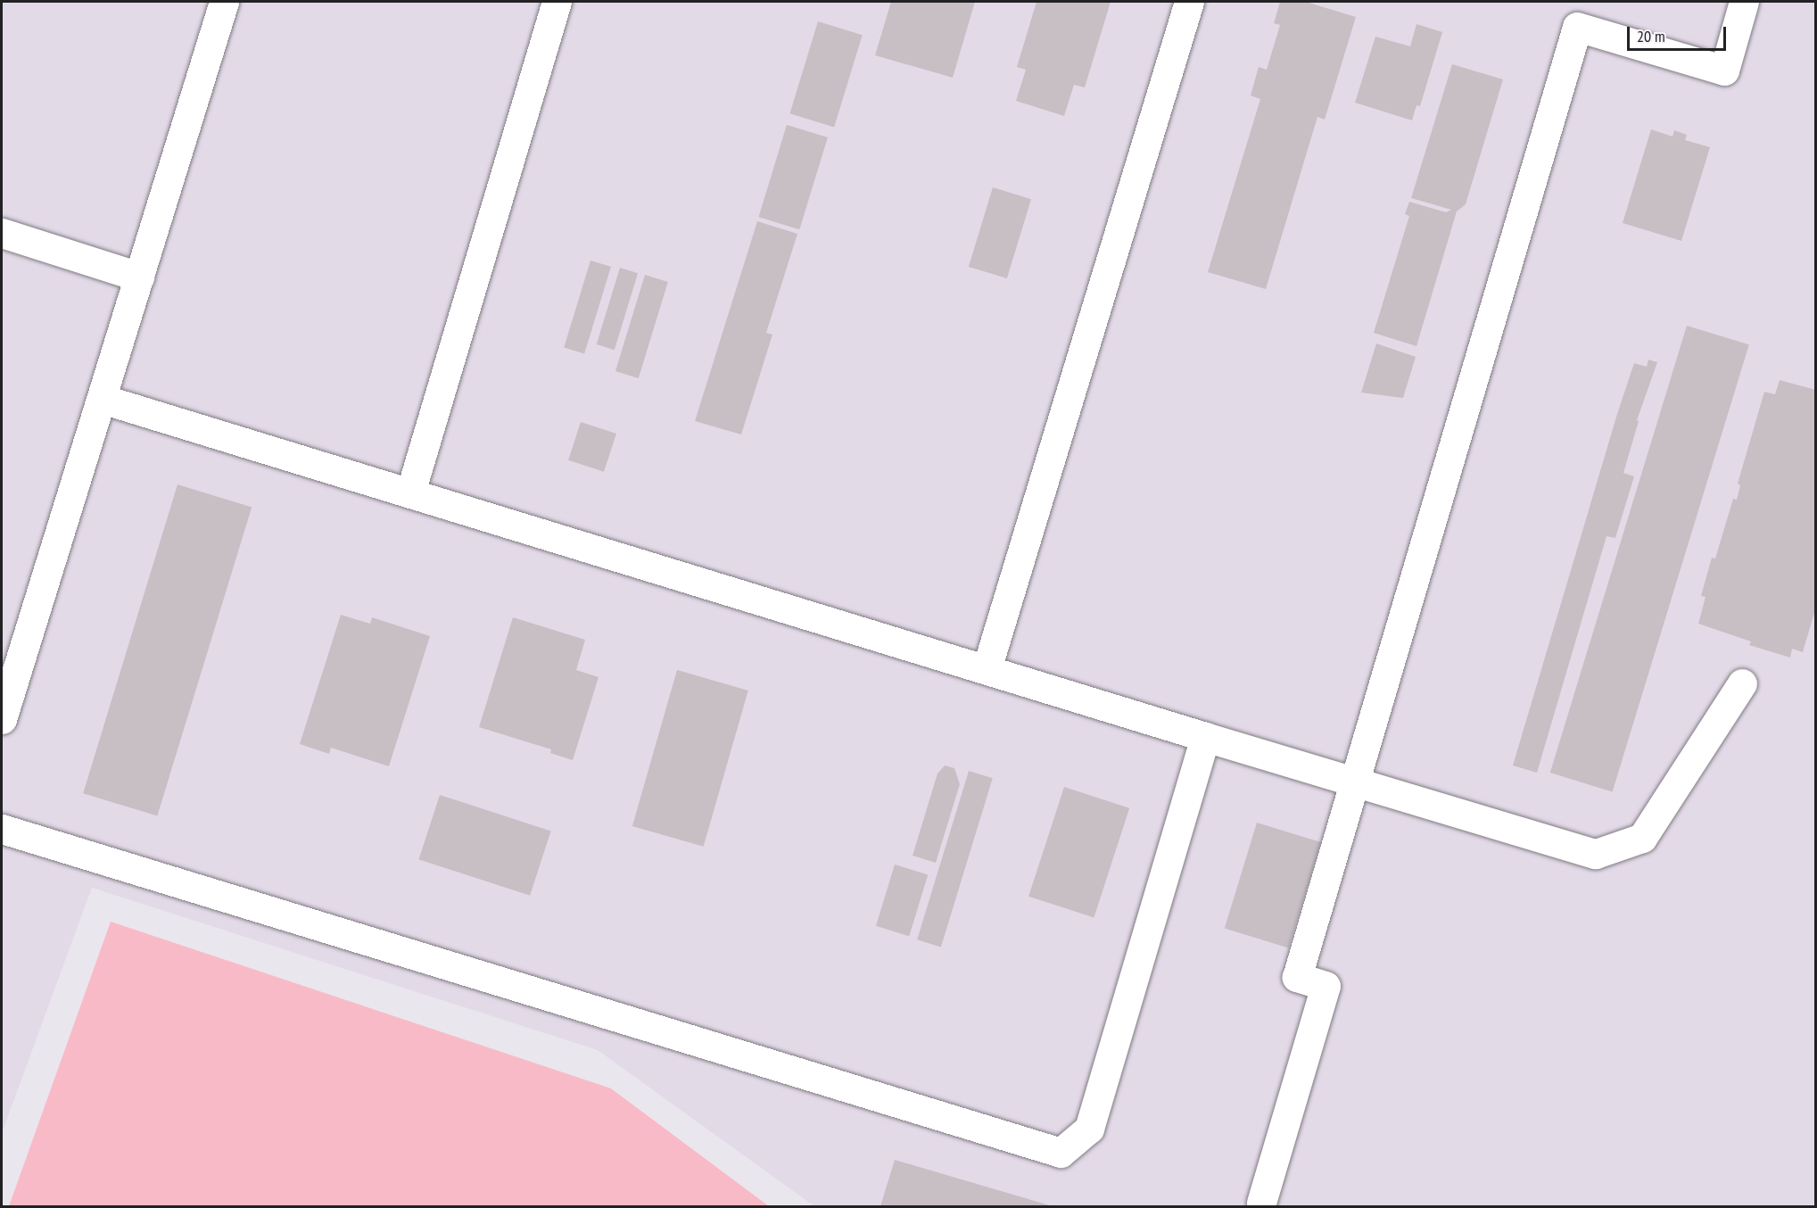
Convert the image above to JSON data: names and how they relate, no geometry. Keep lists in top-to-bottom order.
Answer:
{
  "scale_bar": "20 m"
}
